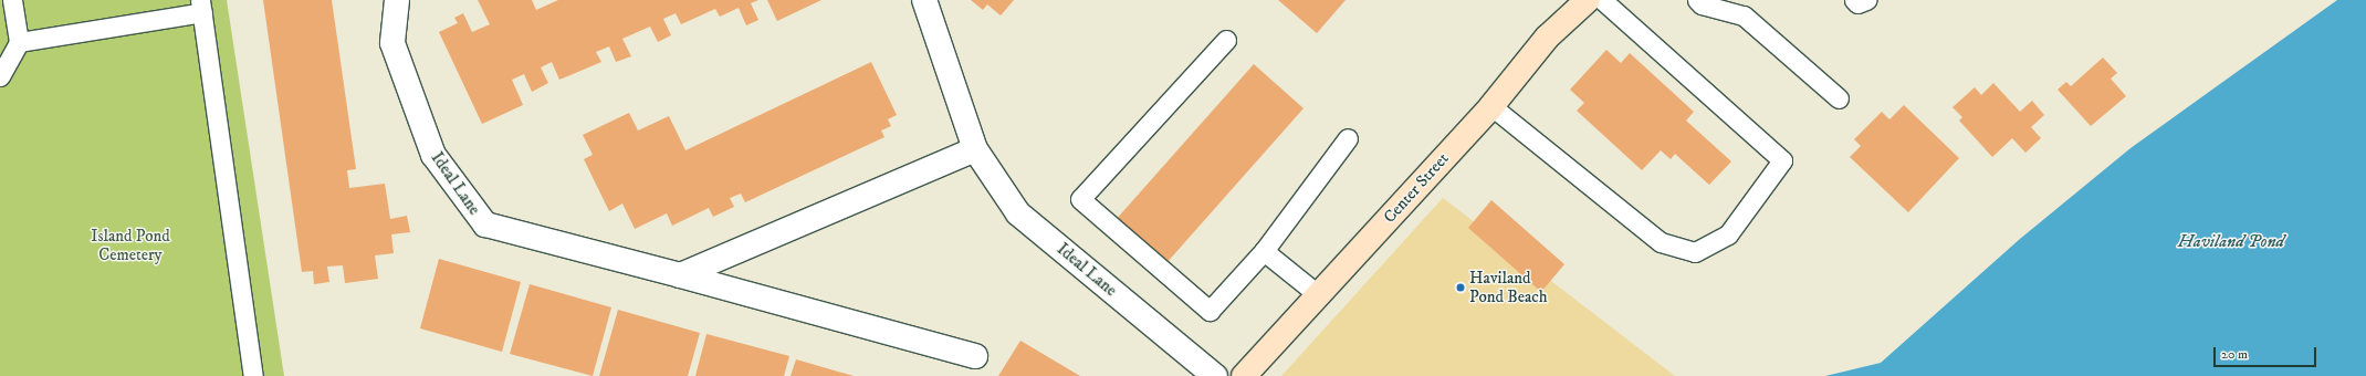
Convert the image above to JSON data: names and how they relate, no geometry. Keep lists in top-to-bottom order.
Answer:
{
  "streets": {
    "main road": ["Center Street"],
    "street": ["Ideal Lane"]
  },
  "water": ["Haviland Pond"],
  "parks": ["Island Pond Cemetery"],
  "places": ["Haviland Pond Beach"],
  "scale_bar": "20 m"
}
